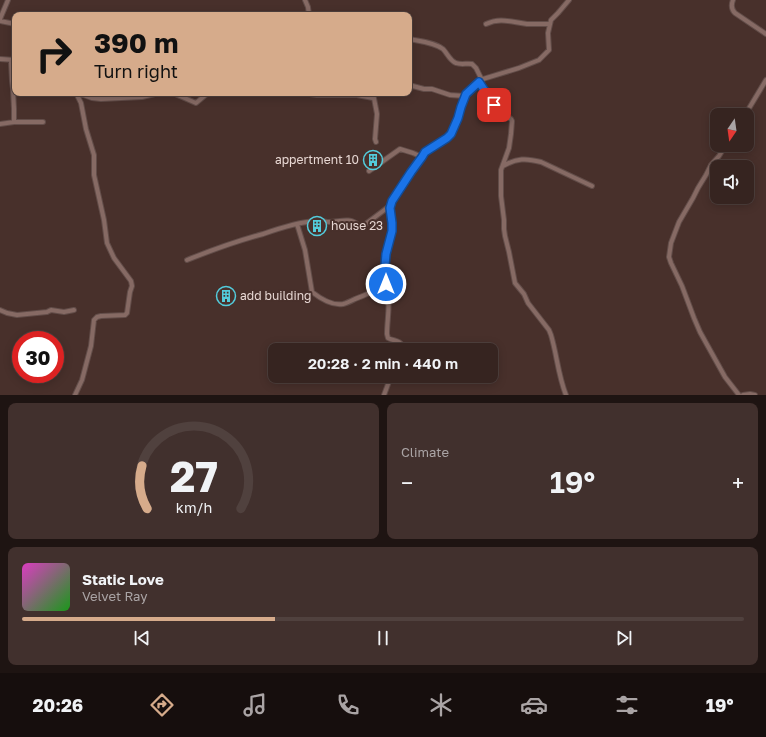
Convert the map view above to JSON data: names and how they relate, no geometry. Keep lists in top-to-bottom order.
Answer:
{
  "places": {
    "building": ["appertment 10", "house 23", "add building"]
  },
  "north": "bottom",
  "page": {
    "turn": ["390 m", "Turn right"],
    "limit": "30",
    "trip": "20:28 · 2 min · 440 m",
    "tile": "Climate",
    "heat": ["−", "19°", "+"],
    "song": ["Static Love", "Velvet Ray"],
    "tabs": ["20:26", "19°"],
    "gauge": ["27", "km/h"]
  }
}
